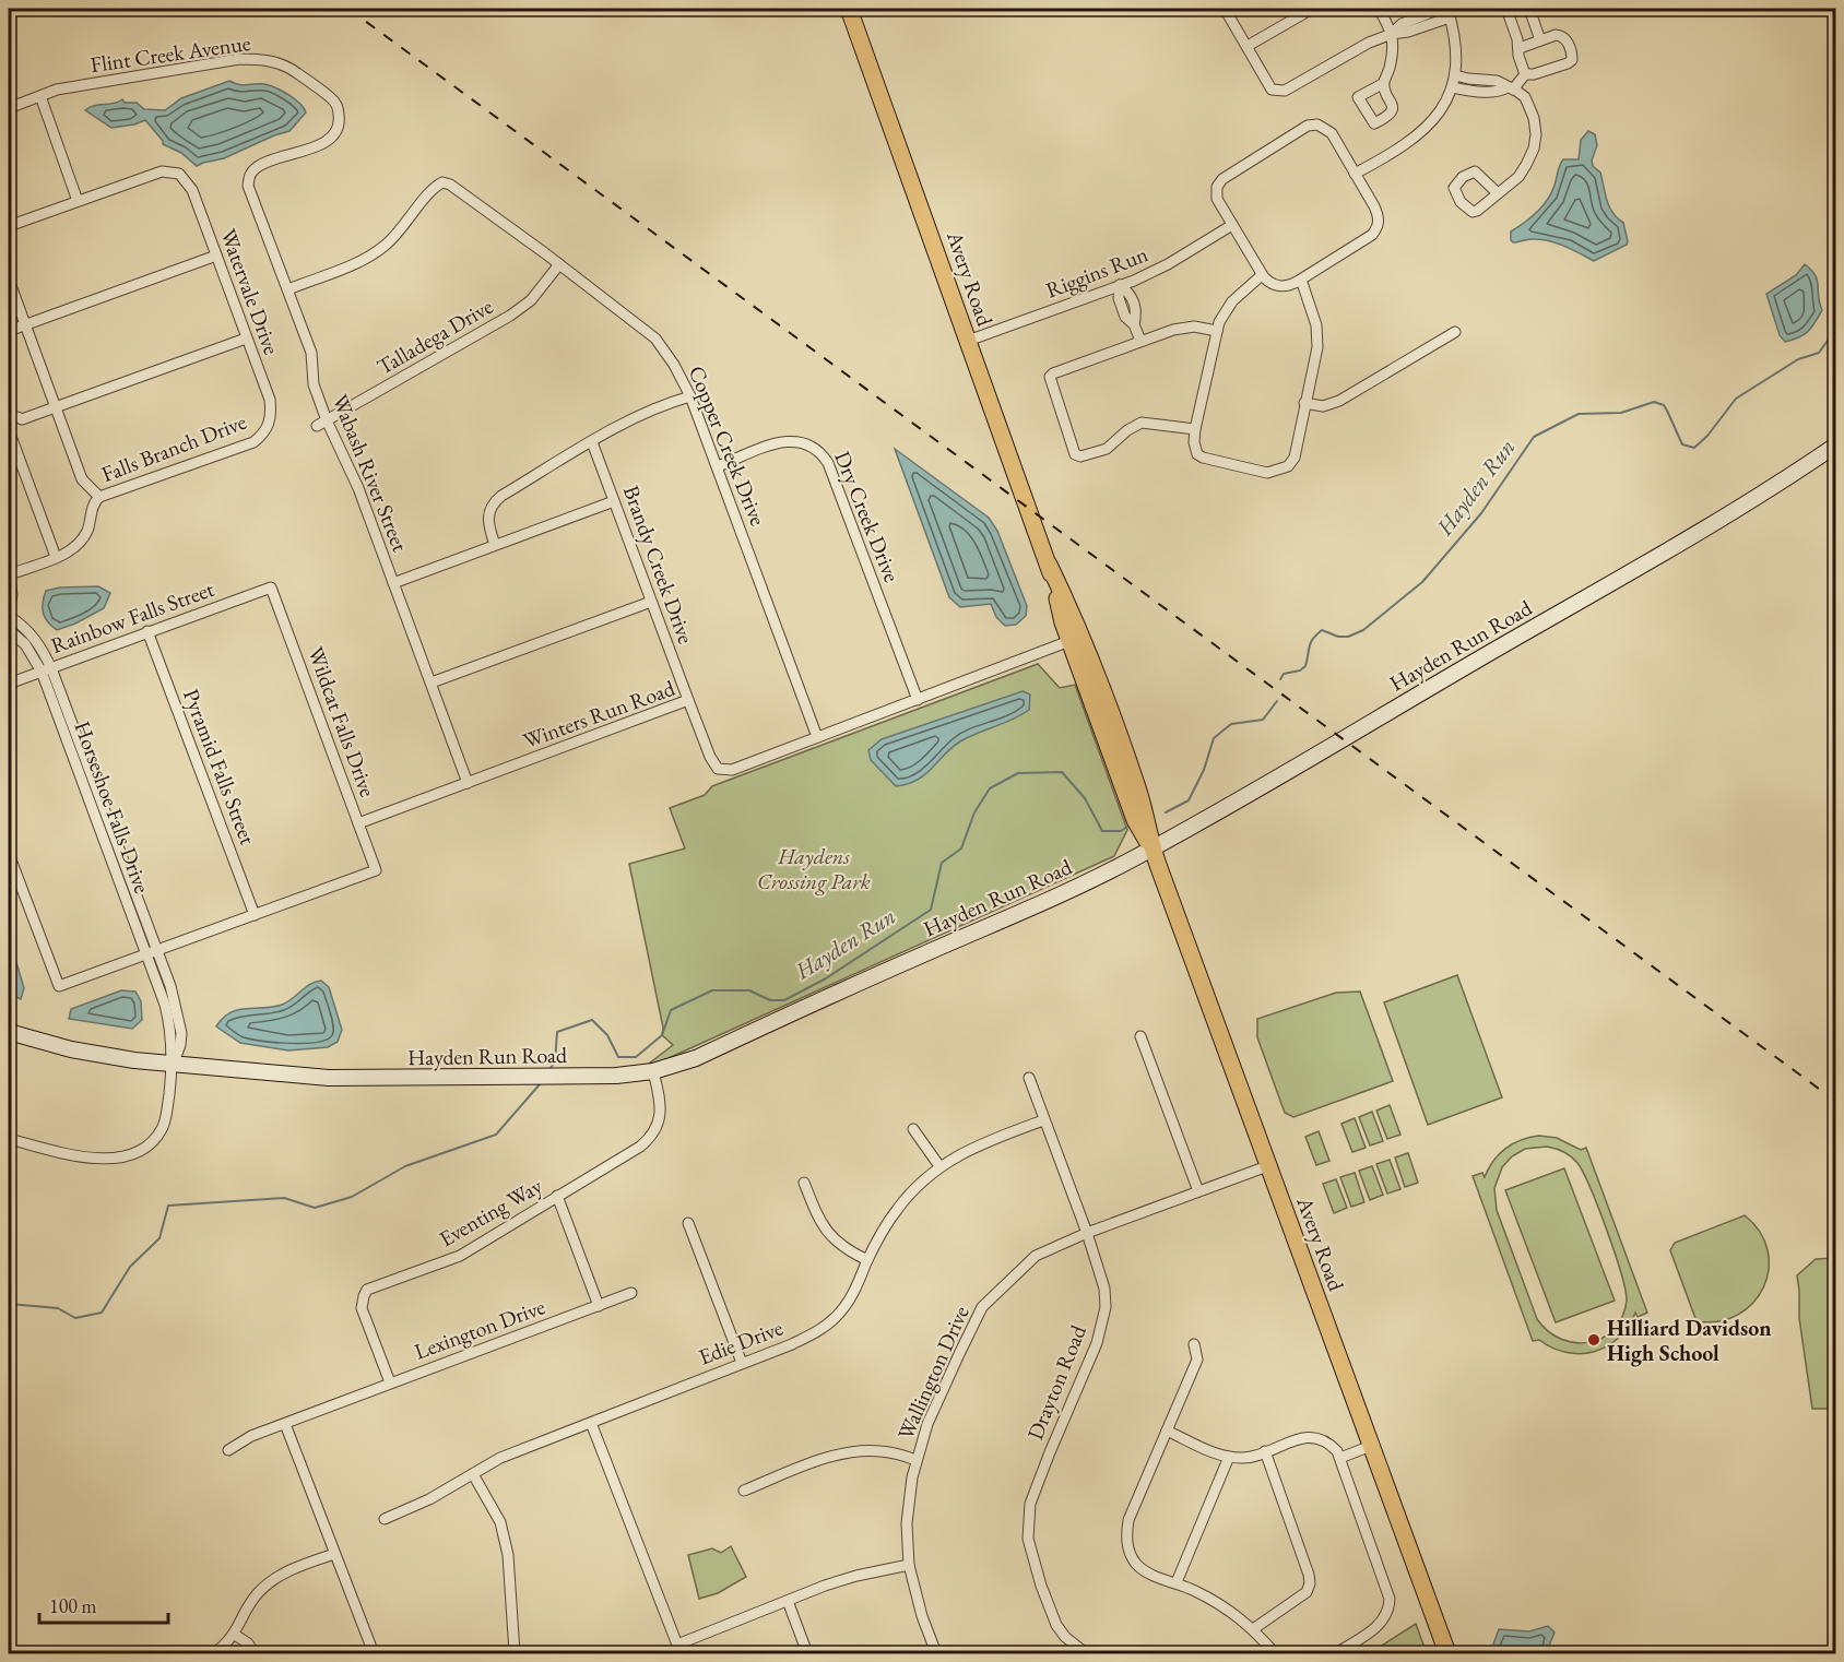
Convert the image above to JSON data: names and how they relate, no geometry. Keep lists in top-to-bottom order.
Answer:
{
  "streets": {
    "main road": ["Avery Road", "Hayden Run Road"],
    "street": [
      "Flint Creek Avenue",
      "Riggins Run",
      "Watervale Drive",
      "Talladega Drive",
      "Copper Creek Drive",
      "Falls Branch Drive",
      "Wabash River Street",
      "Dry Creek Drive",
      "Brandy Creek Drive",
      "Rainbow Falls Street",
      "Winters Run Road",
      "Wildcat Falls Drive",
      "Pyramid Falls Street",
      "Horseshoe Falls Drive",
      "Eventing Way",
      "Lexington Drive",
      "Edie Drive",
      "Wallington Drive",
      "Drayton Road"
    ]
  },
  "crossings": [
    ["Flint Creek Avenue", "Wabash River Street"],
    ["Riggins Run", "Avery Road"],
    ["Avery Road", "Hayden Run Road"],
    ["Avery Road", "Winters Run Road"],
    ["Avery Road", "Wallington Drive"],
    ["Watervale Drive", "Falls Branch Drive"],
    ["Talladega Drive", "Copper Creek Drive"],
    ["Talladega Drive", "Wabash River Street"],
    ["Copper Creek Drive", "Wabash River Street"],
    ["Copper Creek Drive", "Dry Creek Drive"],
    ["Copper Creek Drive", "Winters Run Road"],
    ["Wabash River Street", "Winters Run Road"],
    ["Dry Creek Drive", "Winters Run Road"],
    ["Brandy Creek Drive", "Winters Run Road"],
    ["Rainbow Falls Street", "Wildcat Falls Drive"],
    ["Rainbow Falls Street", "Pyramid Falls Street"],
    ["Rainbow Falls Street", "Horseshoe Falls Drive"],
    ["Hayden Run Road", "Horseshoe Falls Drive"],
    ["Hayden Run Road", "Eventing Way"],
    ["Winters Run Road", "Wildcat Falls Drive"],
    ["Wildcat Falls Drive", "Pyramid Falls Street"],
    ["Eventing Way", "Lexington Drive"],
    ["Edie Drive", "Drayton Road"],
    ["Wallington Drive", "Drayton Road"]
  ],
  "water": ["Hayden Run"],
  "parks": ["Haydens Crossing Park"],
  "places": ["Hilliard Davidson High School"],
  "scale_bar": "100 m"
}
